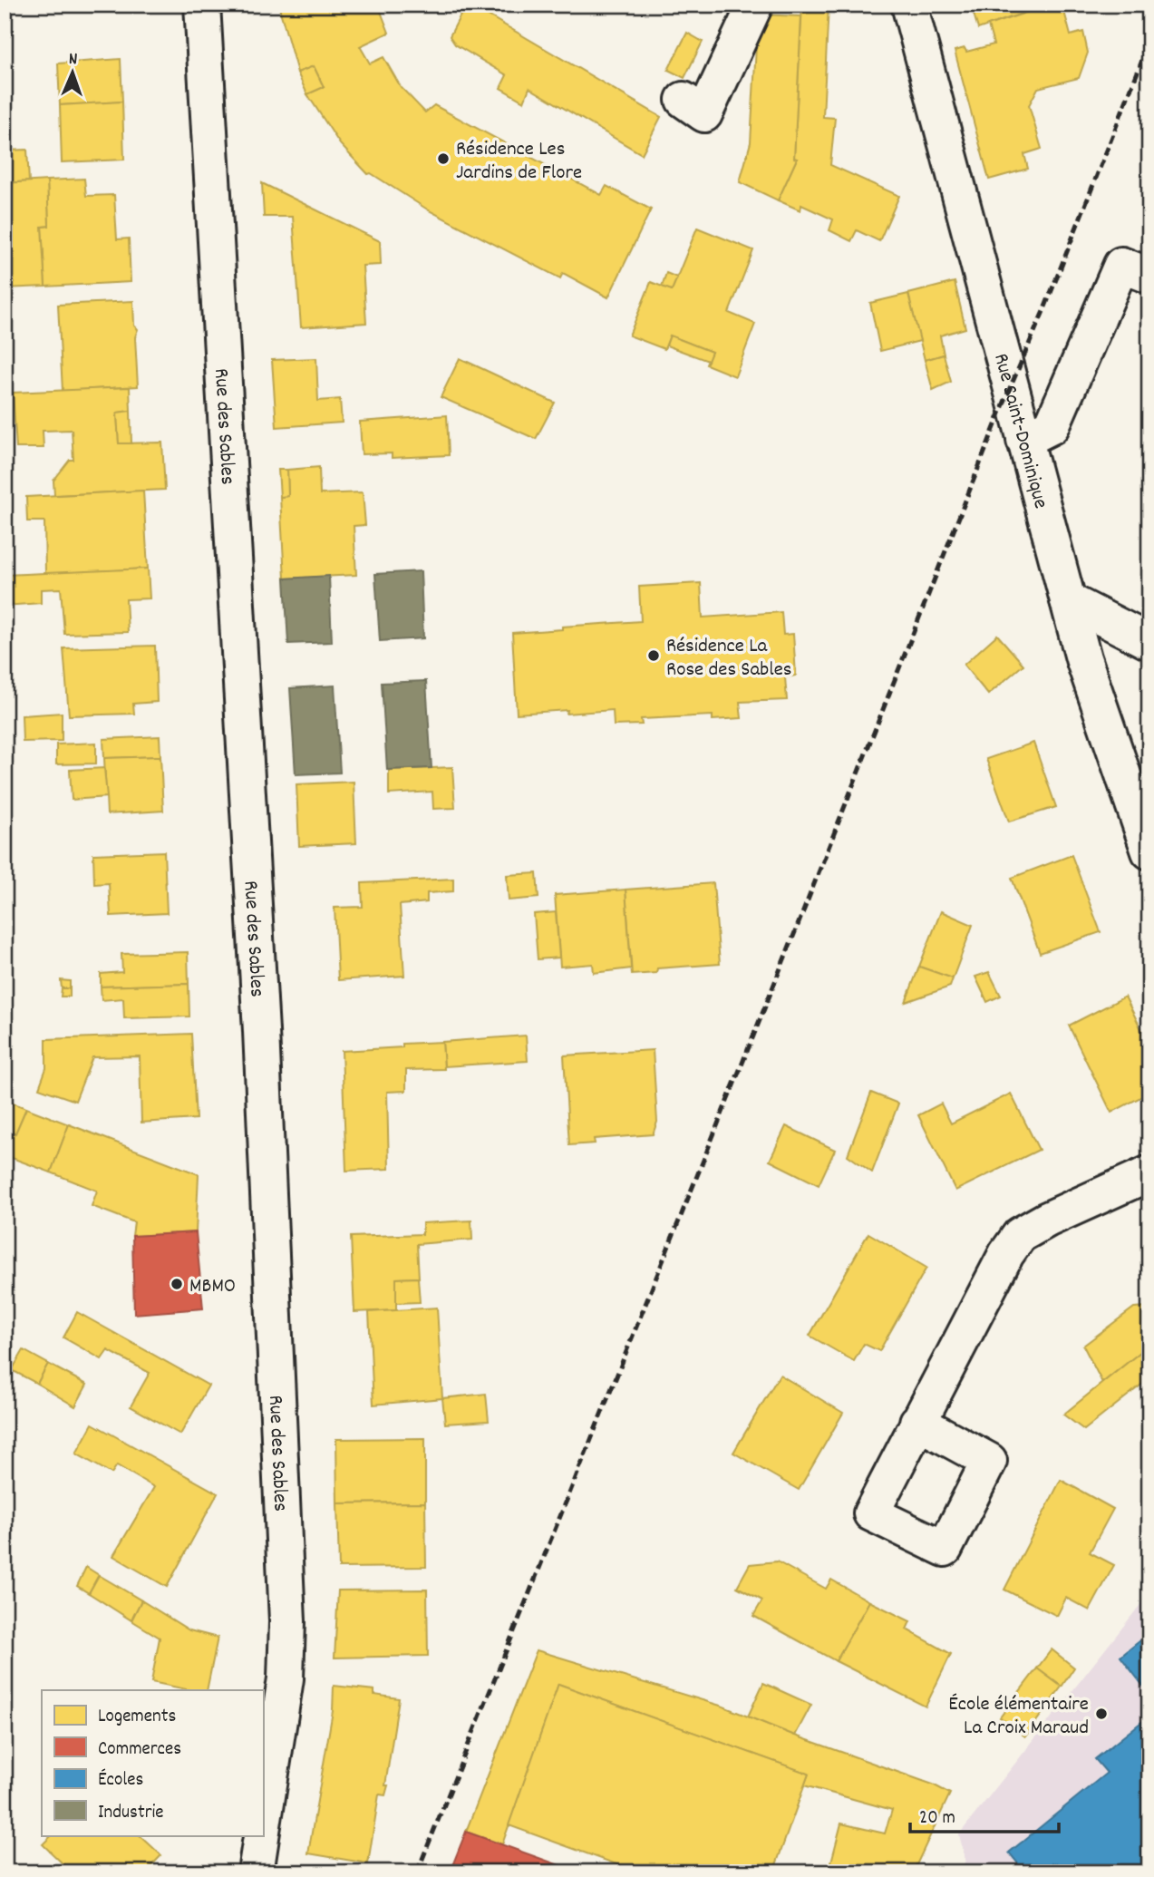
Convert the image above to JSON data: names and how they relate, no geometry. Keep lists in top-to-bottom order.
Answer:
{
  "streets": {
    "main road": ["Rue des Sables", "Rue Saint-Dominique"]
  },
  "places": [
    "Résidence Les Jardins de Flore",
    "Résidence La Rose des Sables",
    "MBMO",
    "École élémentaire La Croix Maraud"
  ],
  "legend": [
    "Logements",
    "Commerces",
    "Écoles",
    "Industrie"
  ],
  "scale_bar": "20 m",
  "north": "top"
}
